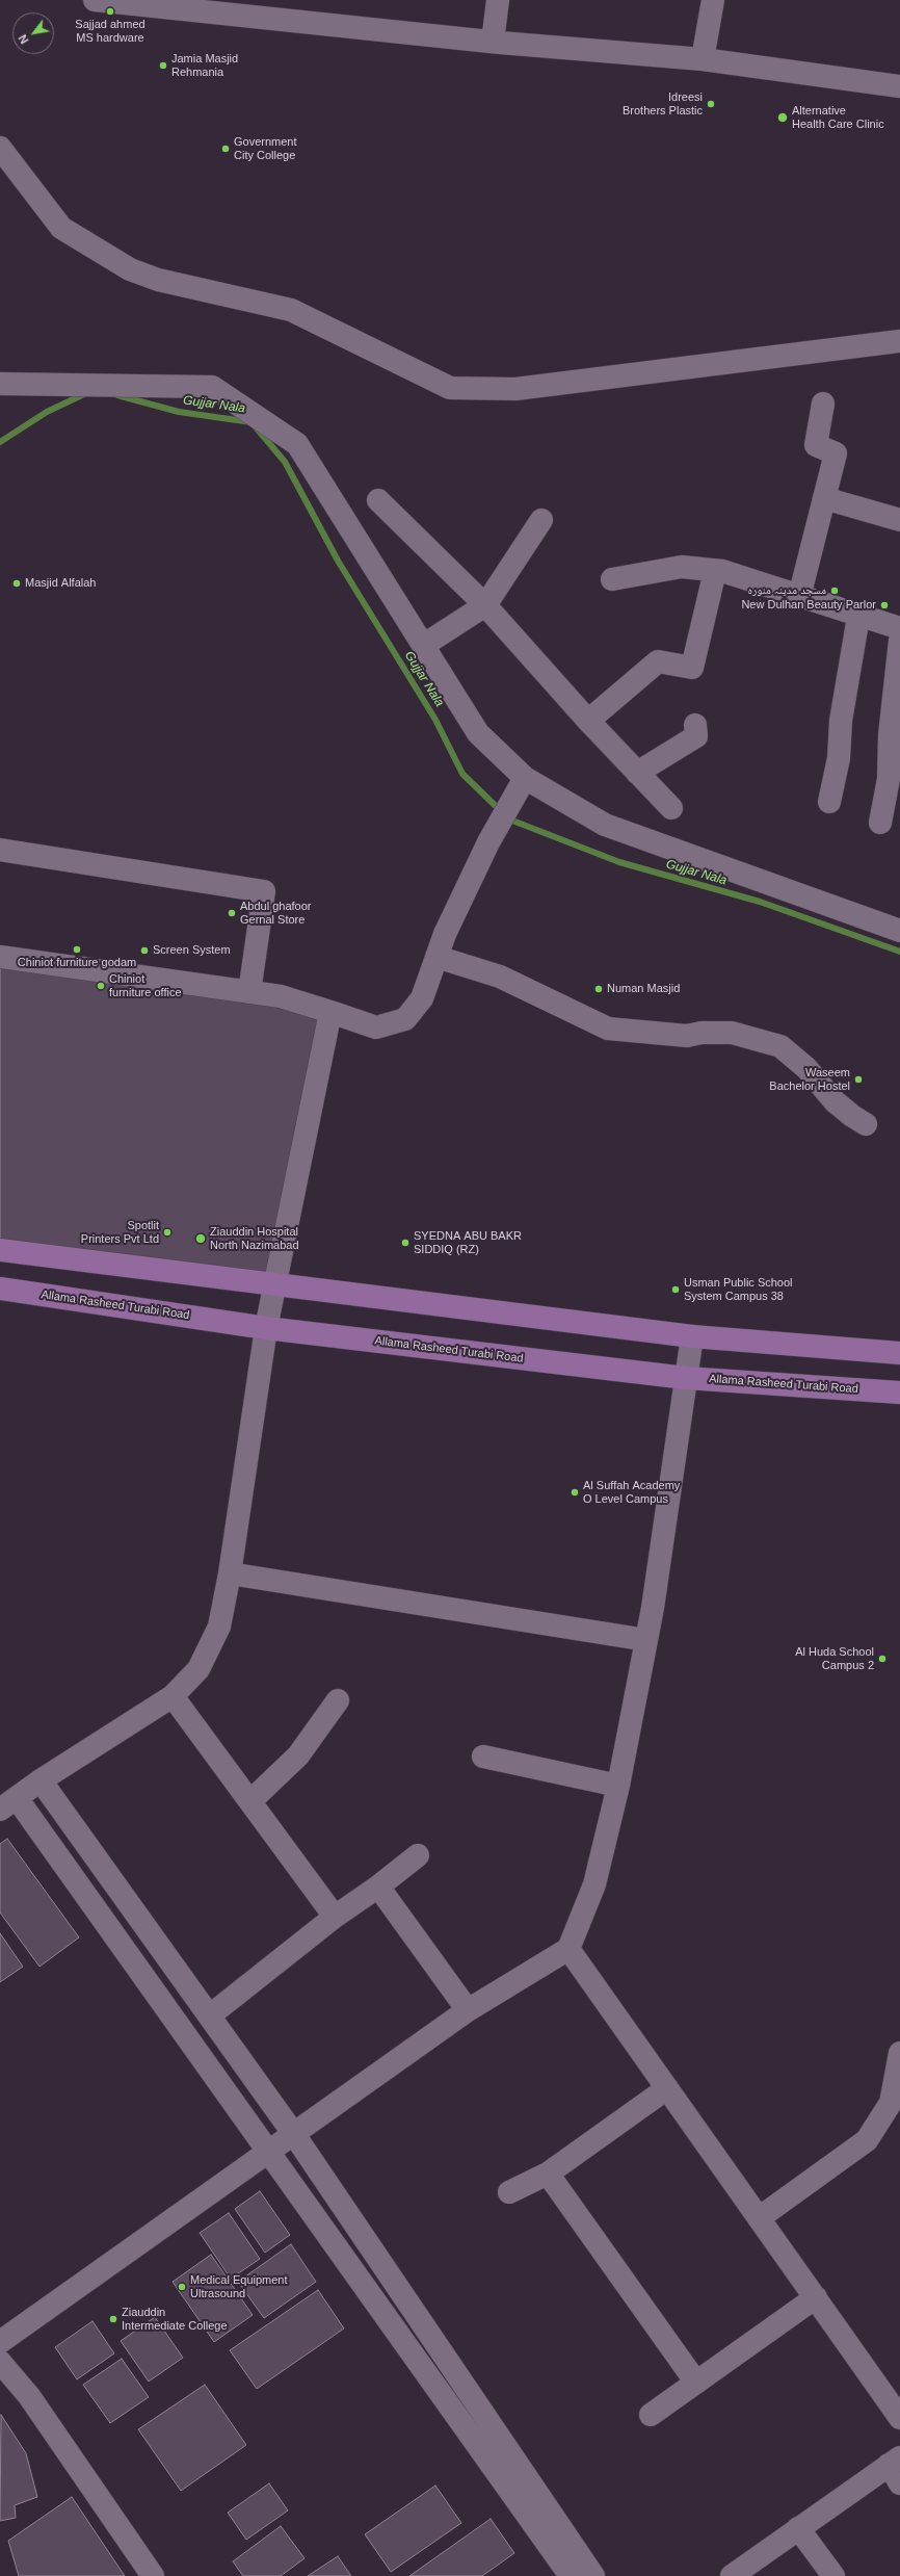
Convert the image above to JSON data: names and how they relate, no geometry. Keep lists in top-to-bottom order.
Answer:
{
  "streets": {
    "main road": ["Allama Rasheed Turabi Road"]
  },
  "water": ["Gujjar Nala"],
  "places": [
    "Sajjad ahmed MS hardware",
    "Jamia Masjid Rehmania",
    "Idreesi Brothers Plastic",
    "Alternative Health Care Clinic",
    "Government City College",
    "Masjid Alfalah",
    "مسجد مدینہ منورہ",
    "New Dulhan Beauty Parlor",
    "Abdul ghafoor Gernal Store",
    "Chiniot furniture godam",
    "Screen System",
    "Chiniot furniture office",
    "Numan Masjid",
    "Waseem Bachelor Hostel",
    "Spotlit Printers Pvt Ltd",
    "Ziauddin Hospital North Nazimabad",
    "SYEDNA ABU BAKR SIDDIQ (RZ)",
    "Usman Public School System Campus 38",
    "Al Suffah Academy O Level Campus",
    "Al Huda School Campus 2",
    "Medical Equipment Ultrasound",
    "Ziauddin Intermediate College"
  ],
  "north": "bottom left"
}
